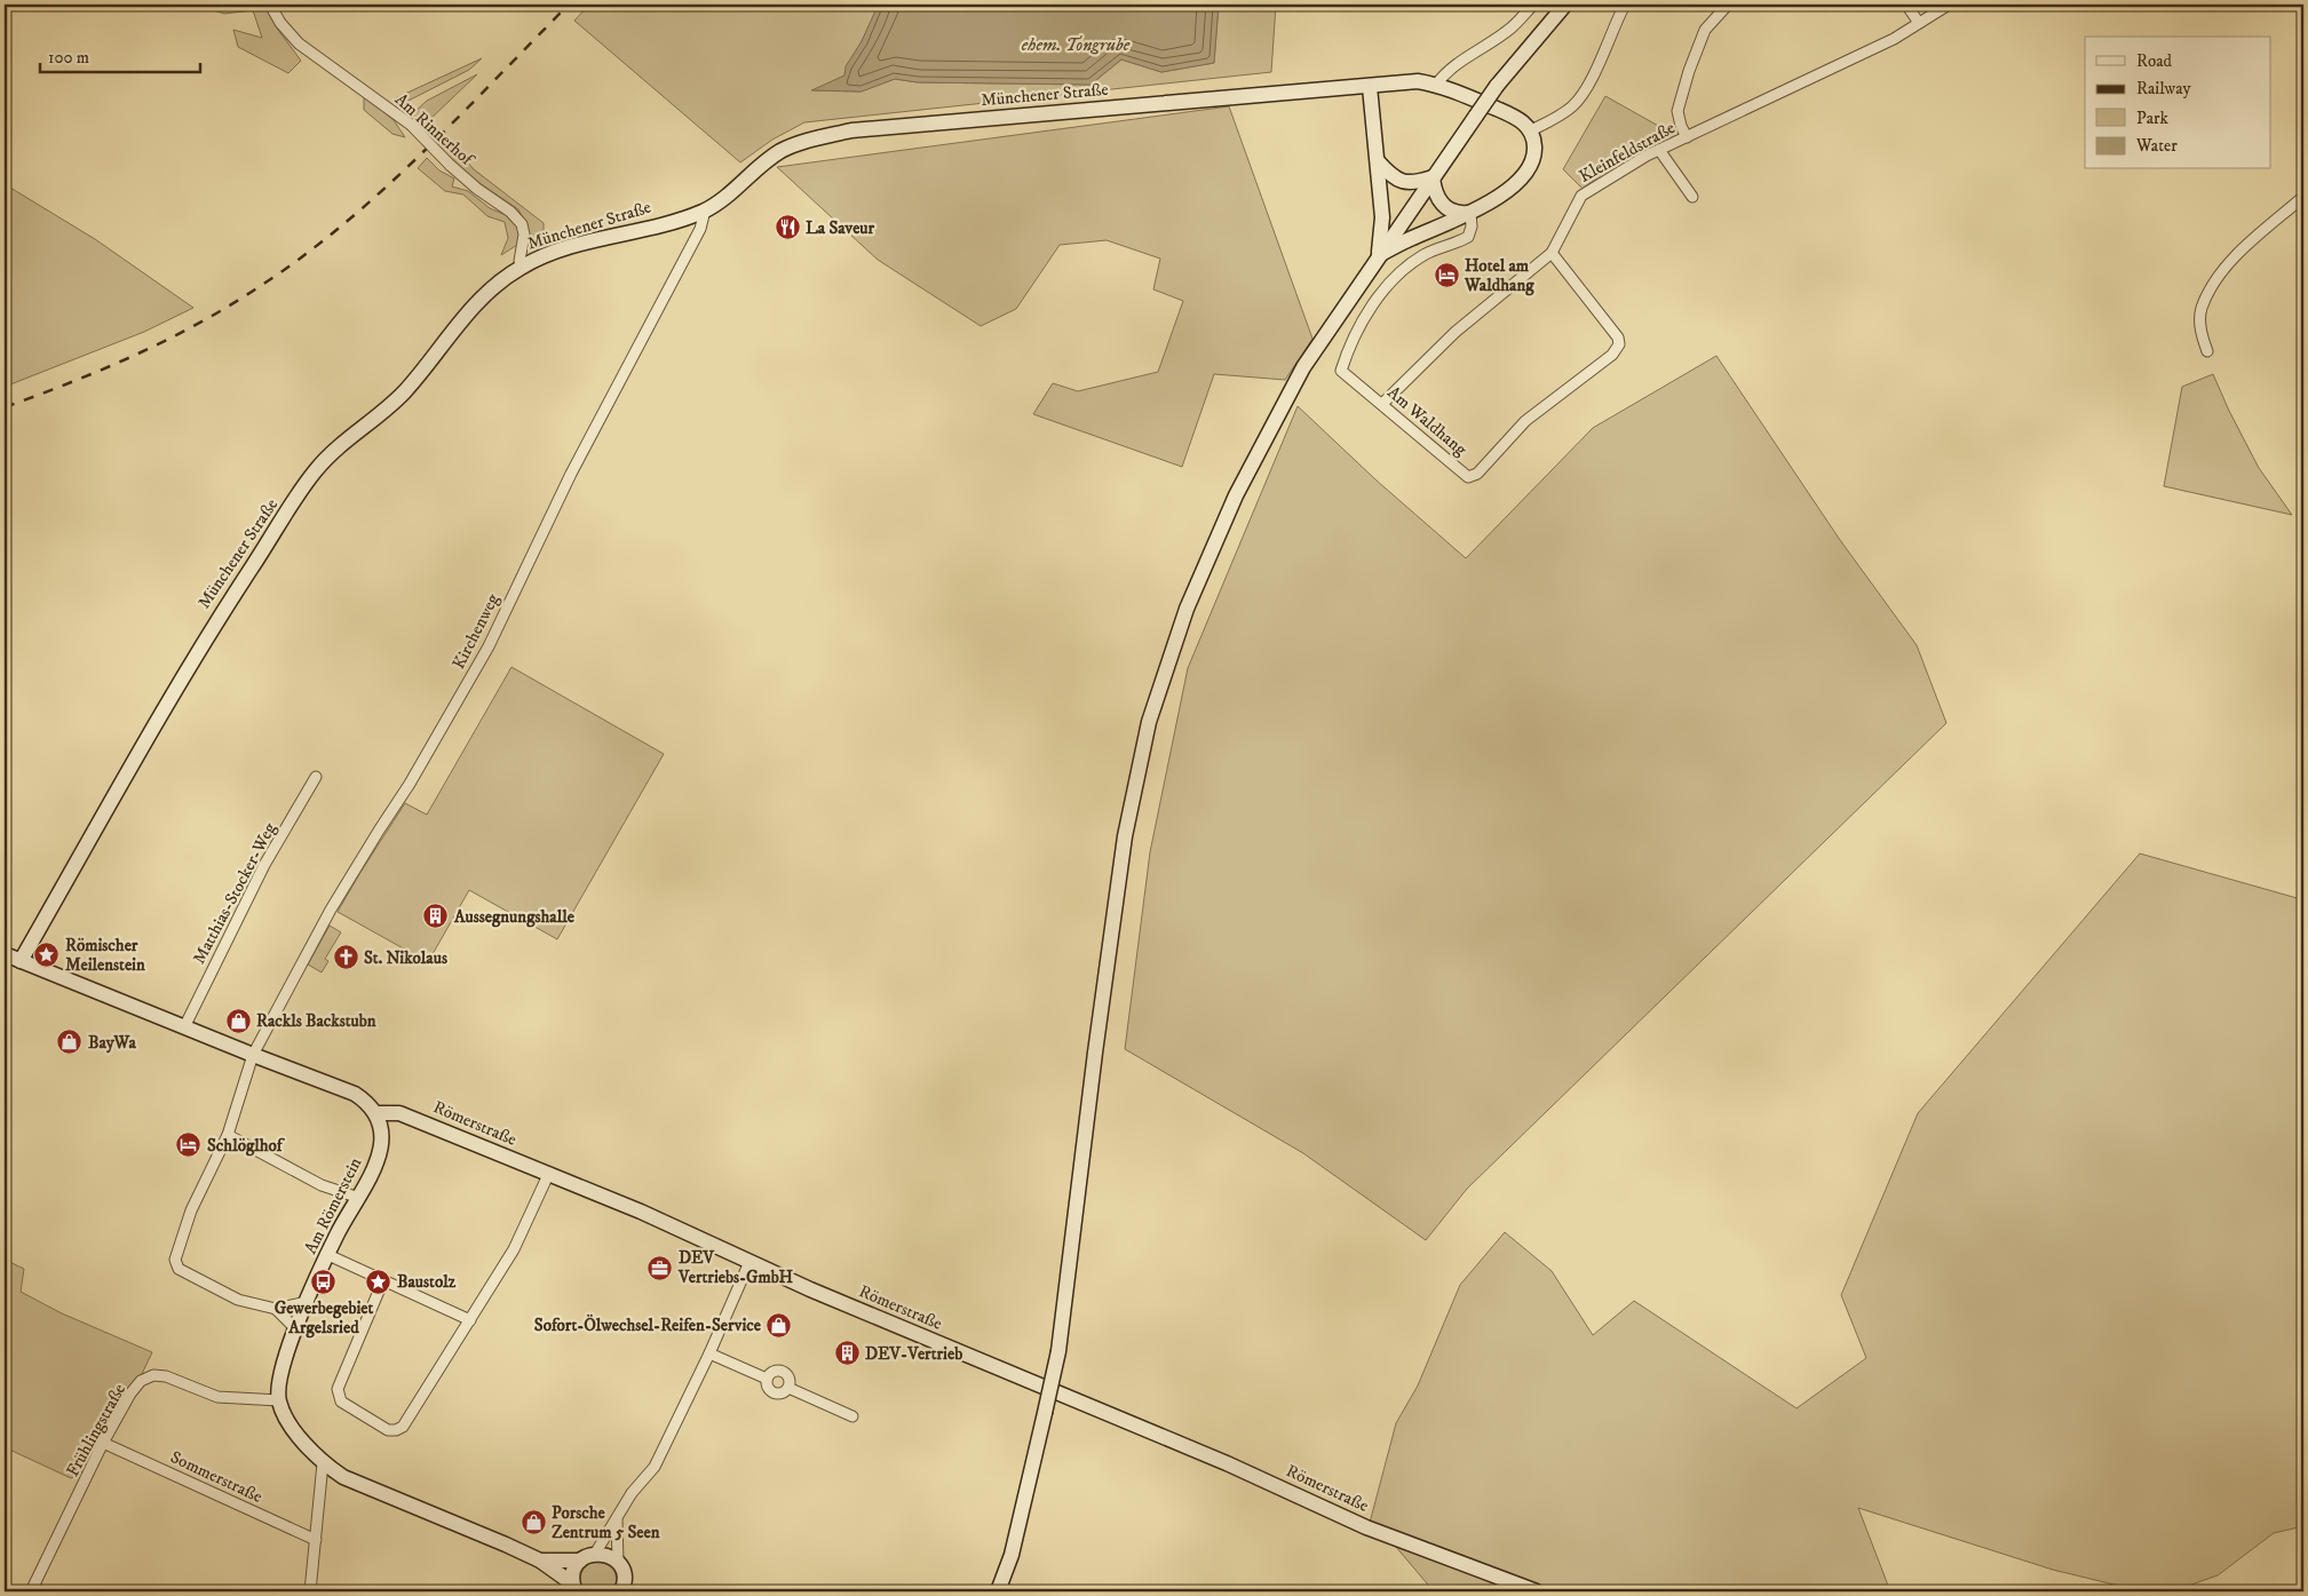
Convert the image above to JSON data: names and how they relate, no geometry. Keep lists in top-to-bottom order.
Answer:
{
  "streets": {
    "street": [
      "Münchener Straße",
      "Am Rinnerhof",
      "Kleinfeldstraße",
      "Am Waldhang",
      "Kirchenweg",
      "Matthias-Stocker-Weg",
      "Römerstraße",
      "Am Römerstein",
      "Frühlingstraße",
      "Sommerstraße"
    ]
  },
  "crossings": [
    ["Münchener Straße", "Am Rinnerhof"],
    ["Münchener Straße", "Kirchenweg"],
    ["Kleinfeldstraße", "Am Waldhang"],
    ["Römerstraße", "Am Römerstein"],
    ["Am Römerstein", "Frühlingstraße"],
    ["Frühlingstraße", "Sommerstraße"]
  ],
  "water": ["ehem. Tongrube"],
  "places": {
    "restaurant": ["La Saveur"],
    "hotel": ["Hotel am Waldhang", "Schlöglhof"],
    "building": ["Aussegnungshalle", "DEV-Vertrieb"],
    "place": ["Römischer Meilenstein", "Baustolz"],
    "church": ["St. Nikolaus"],
    "shop": [
      "Rackls Backstubn",
      "BayWa",
      "Sofort-Ölwechsel-Reifen-Service",
      "Porsche Zentrum 5 Seen"
    ],
    "office": ["DEV Vertriebs-GmbH"],
    "bus stop": ["Gewerbegebiet Argelsried"]
  },
  "legend": [
    "Road",
    "Railway",
    "Park",
    "Water"
  ],
  "scale_bar": "100 m"
}
